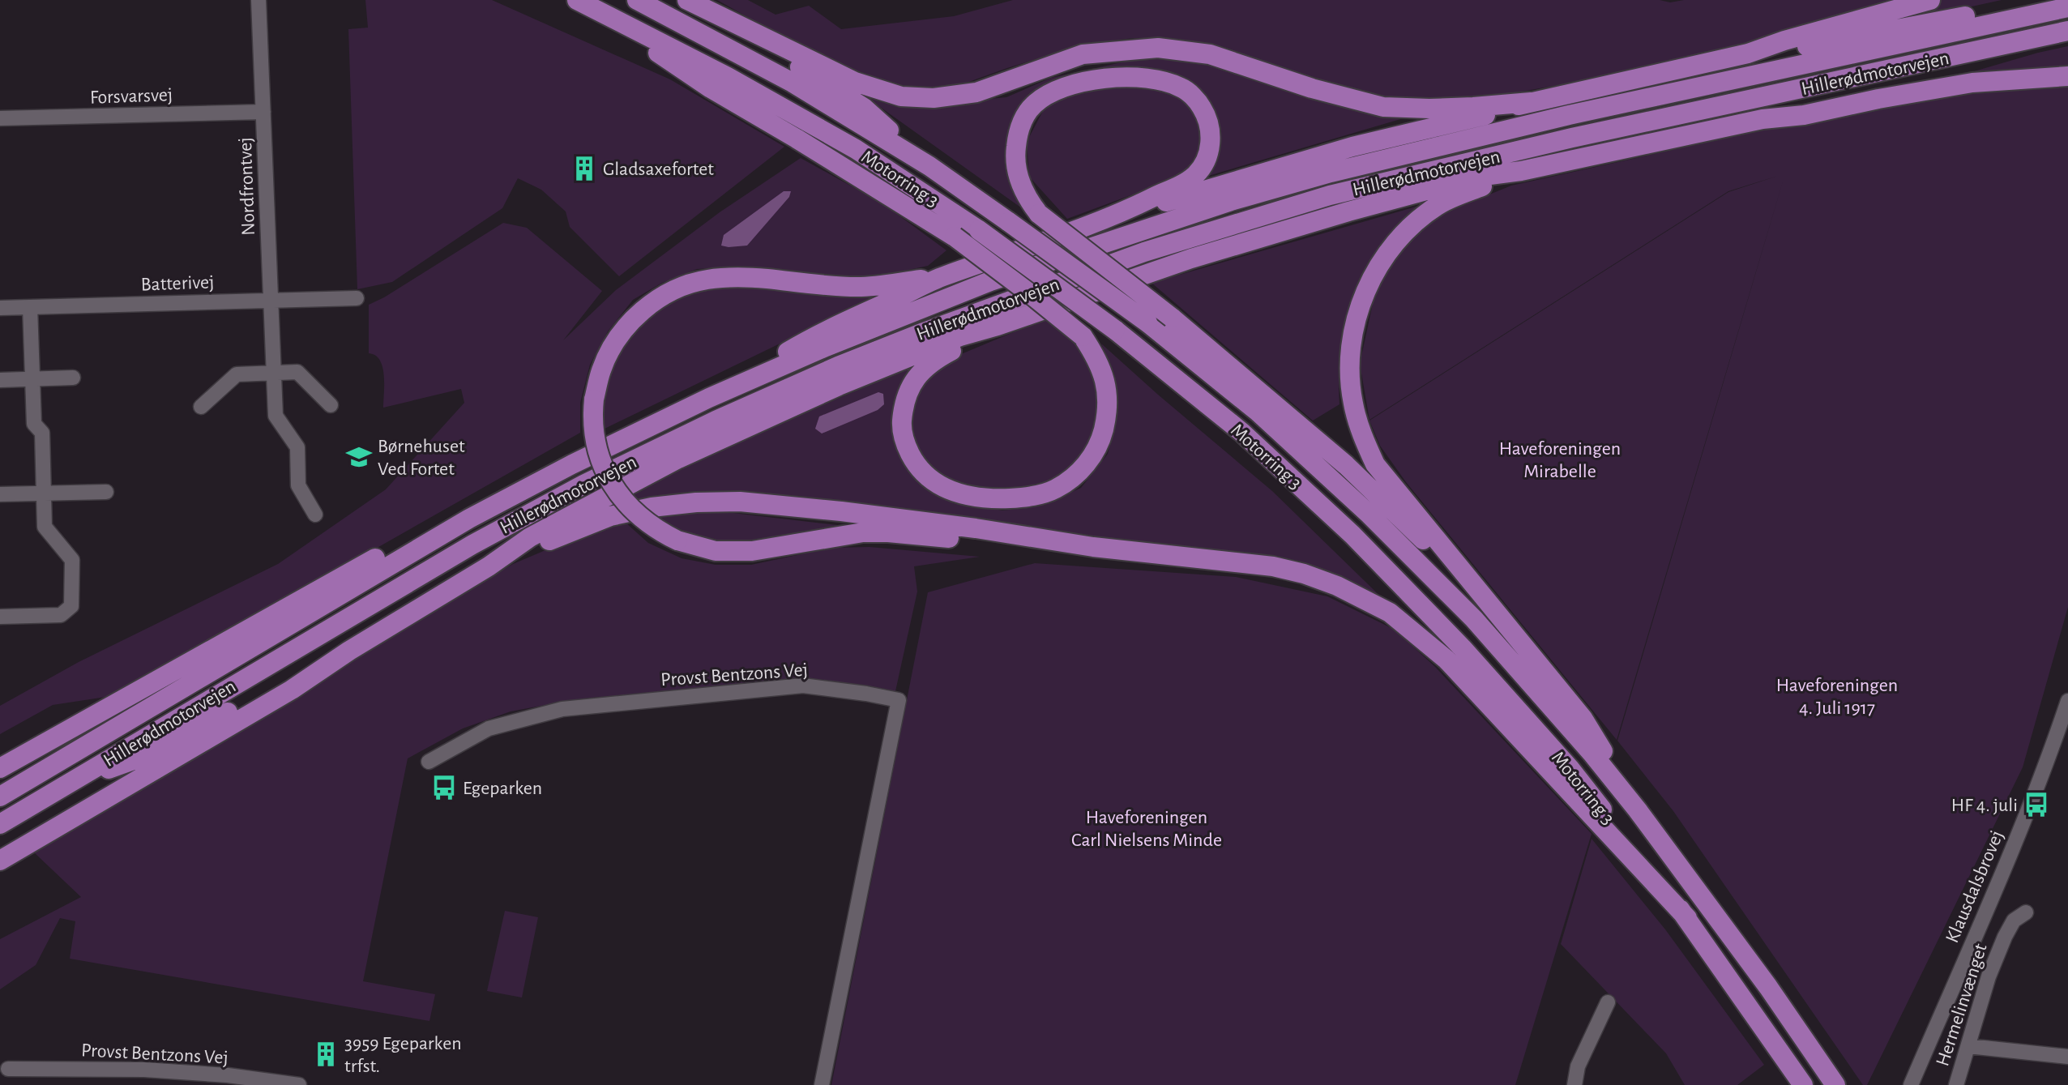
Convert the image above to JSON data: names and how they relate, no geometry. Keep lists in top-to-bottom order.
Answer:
{
  "streets": {
    "highway": ["Hillerødmotorvejen", "Motorring 3"],
    "street": [
      "Forsvarsvej",
      "Nordfrontvej",
      "Batterivej",
      "Provst Bentzons Vej",
      "Klausdalsbrovej",
      "Hermelinvænget"
    ]
  },
  "crossings": [
    ["Forsvarsvej", "Nordfrontvej"],
    ["Nordfrontvej", "Batterivej"]
  ],
  "parks": ["Haveforeningen Mirabelle", "Haveforeningen 4. Juli 1917", "Haveforeningen Carl Nielsens Minde"],
  "places": {
    "building": ["Gladsaxefortet", "3959 Egeparken trfst."],
    "school or university": ["Børnehuset Ved Fortet"],
    "bus stop": ["Egeparken", "HF 4. juli"]
  }
}
